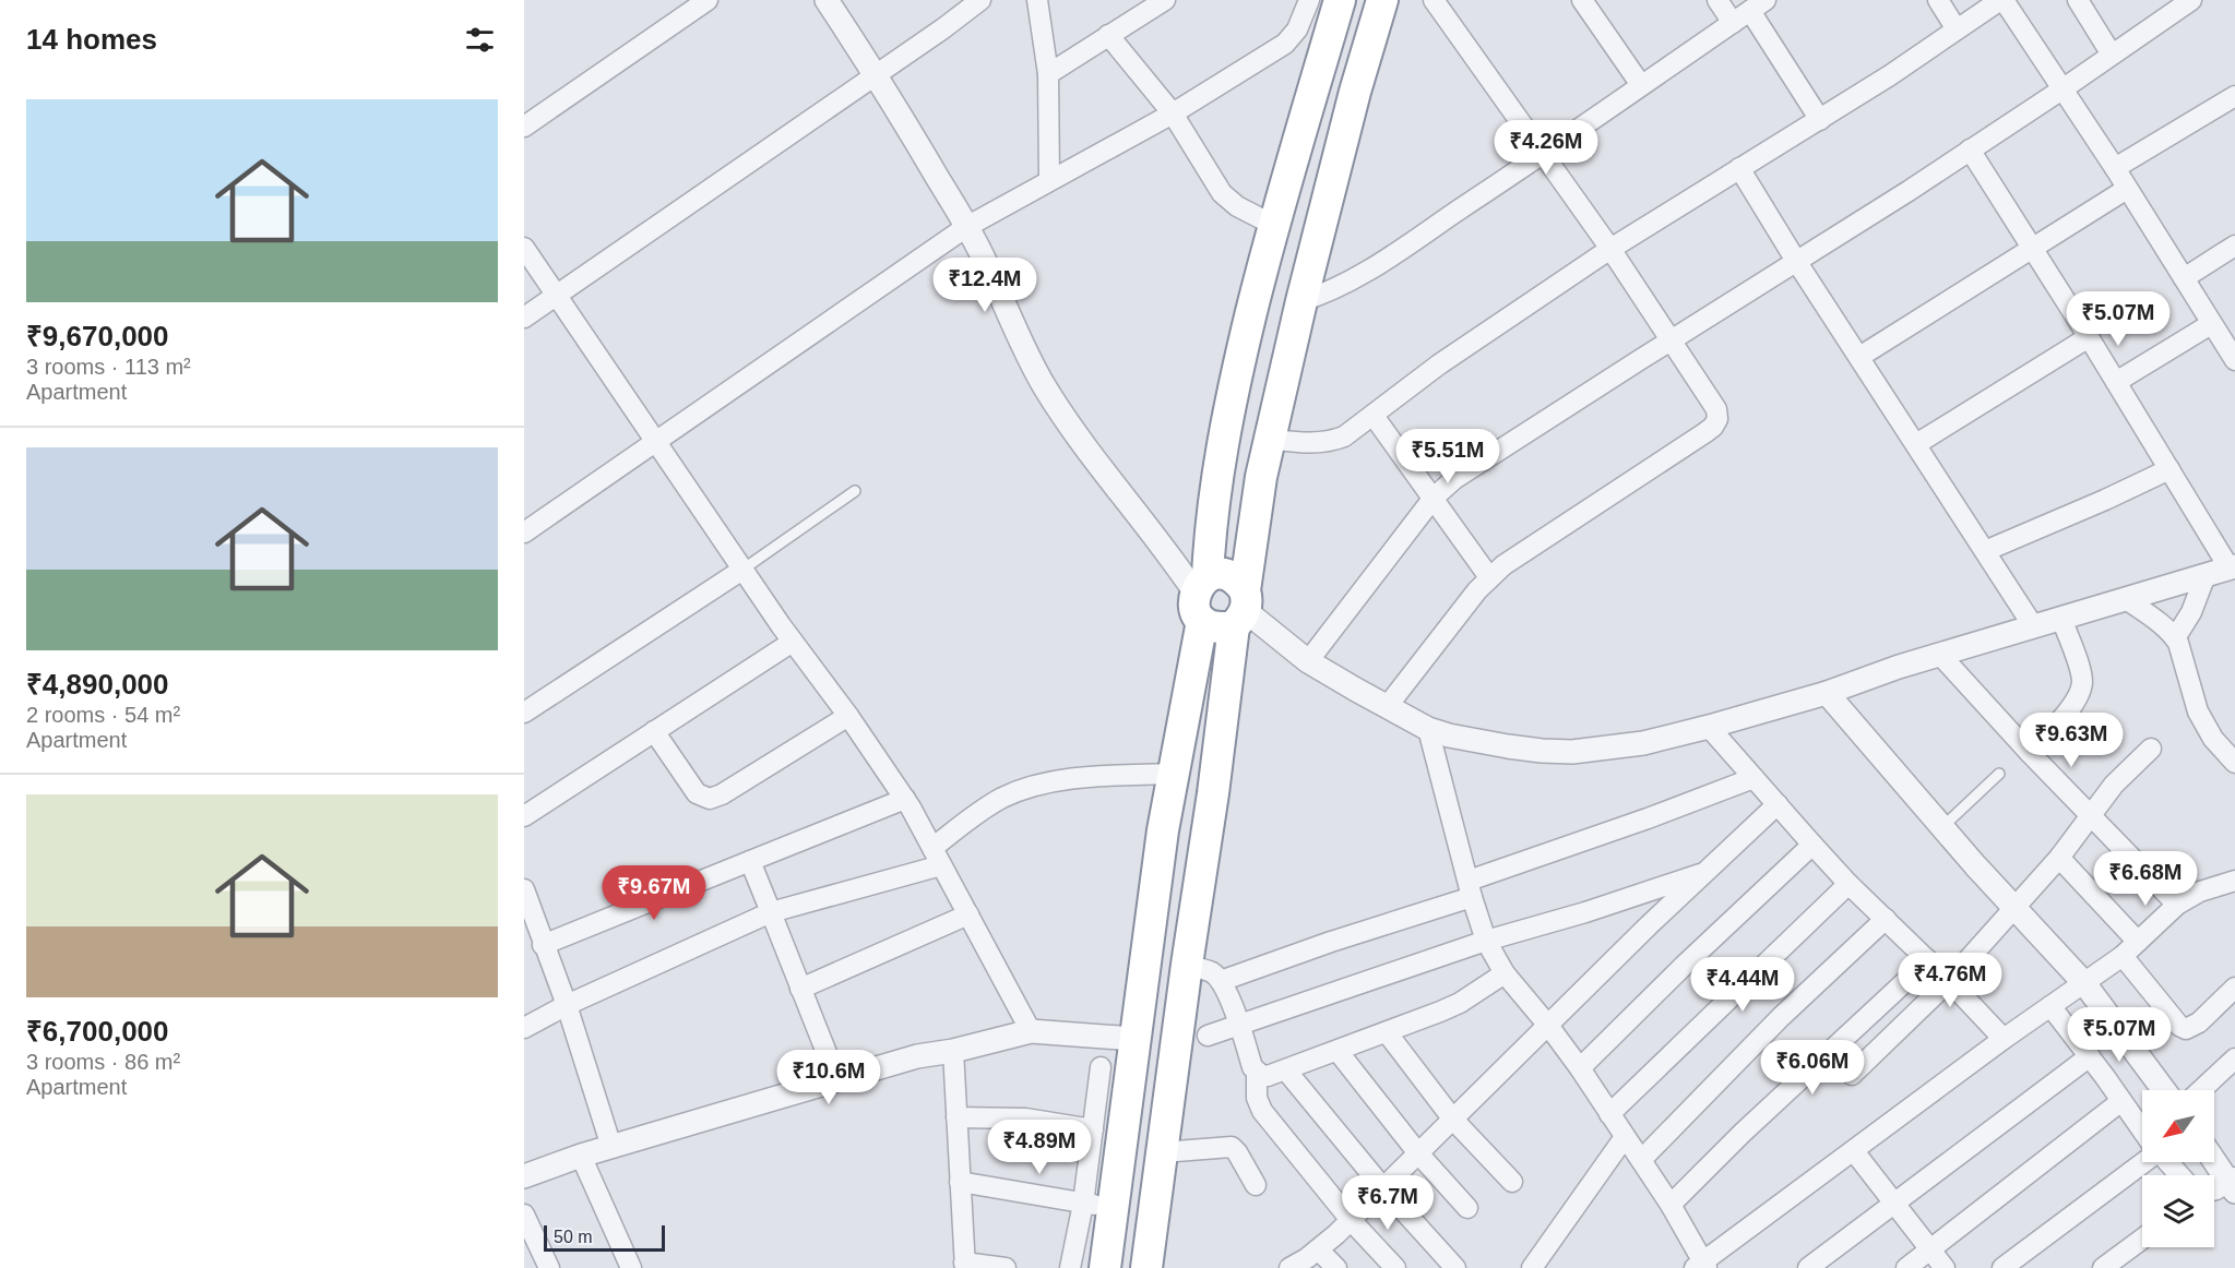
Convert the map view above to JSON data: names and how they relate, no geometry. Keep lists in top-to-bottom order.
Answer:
{
  "scale_bar": "50 m",
  "north": "bottom left",
  "page": {
    "heading": "14 homes",
    "list": [
      {
        "name": "₹9,670,000",
        "note": "3 rooms · 113 m² · Apartment"
      },
      {
        "name": "₹4,890,000",
        "note": "2 rooms · 54 m² · Apartment"
      },
      {
        "name": "₹6,700,000",
        "note": "3 rooms · 86 m² · Apartment"
      }
    ],
    "price": [
      "₹4.26M",
      "₹12.4M",
      "₹5.07M",
      "₹5.51M",
      "₹9.63M",
      "₹6.68M",
      "₹9.67M",
      "₹4.76M",
      "₹4.44M",
      "₹5.07M",
      "₹6.06M",
      "₹10.6M",
      "₹4.89M",
      "₹6.7M"
    ],
    "scale": "50 m"
  }
}
